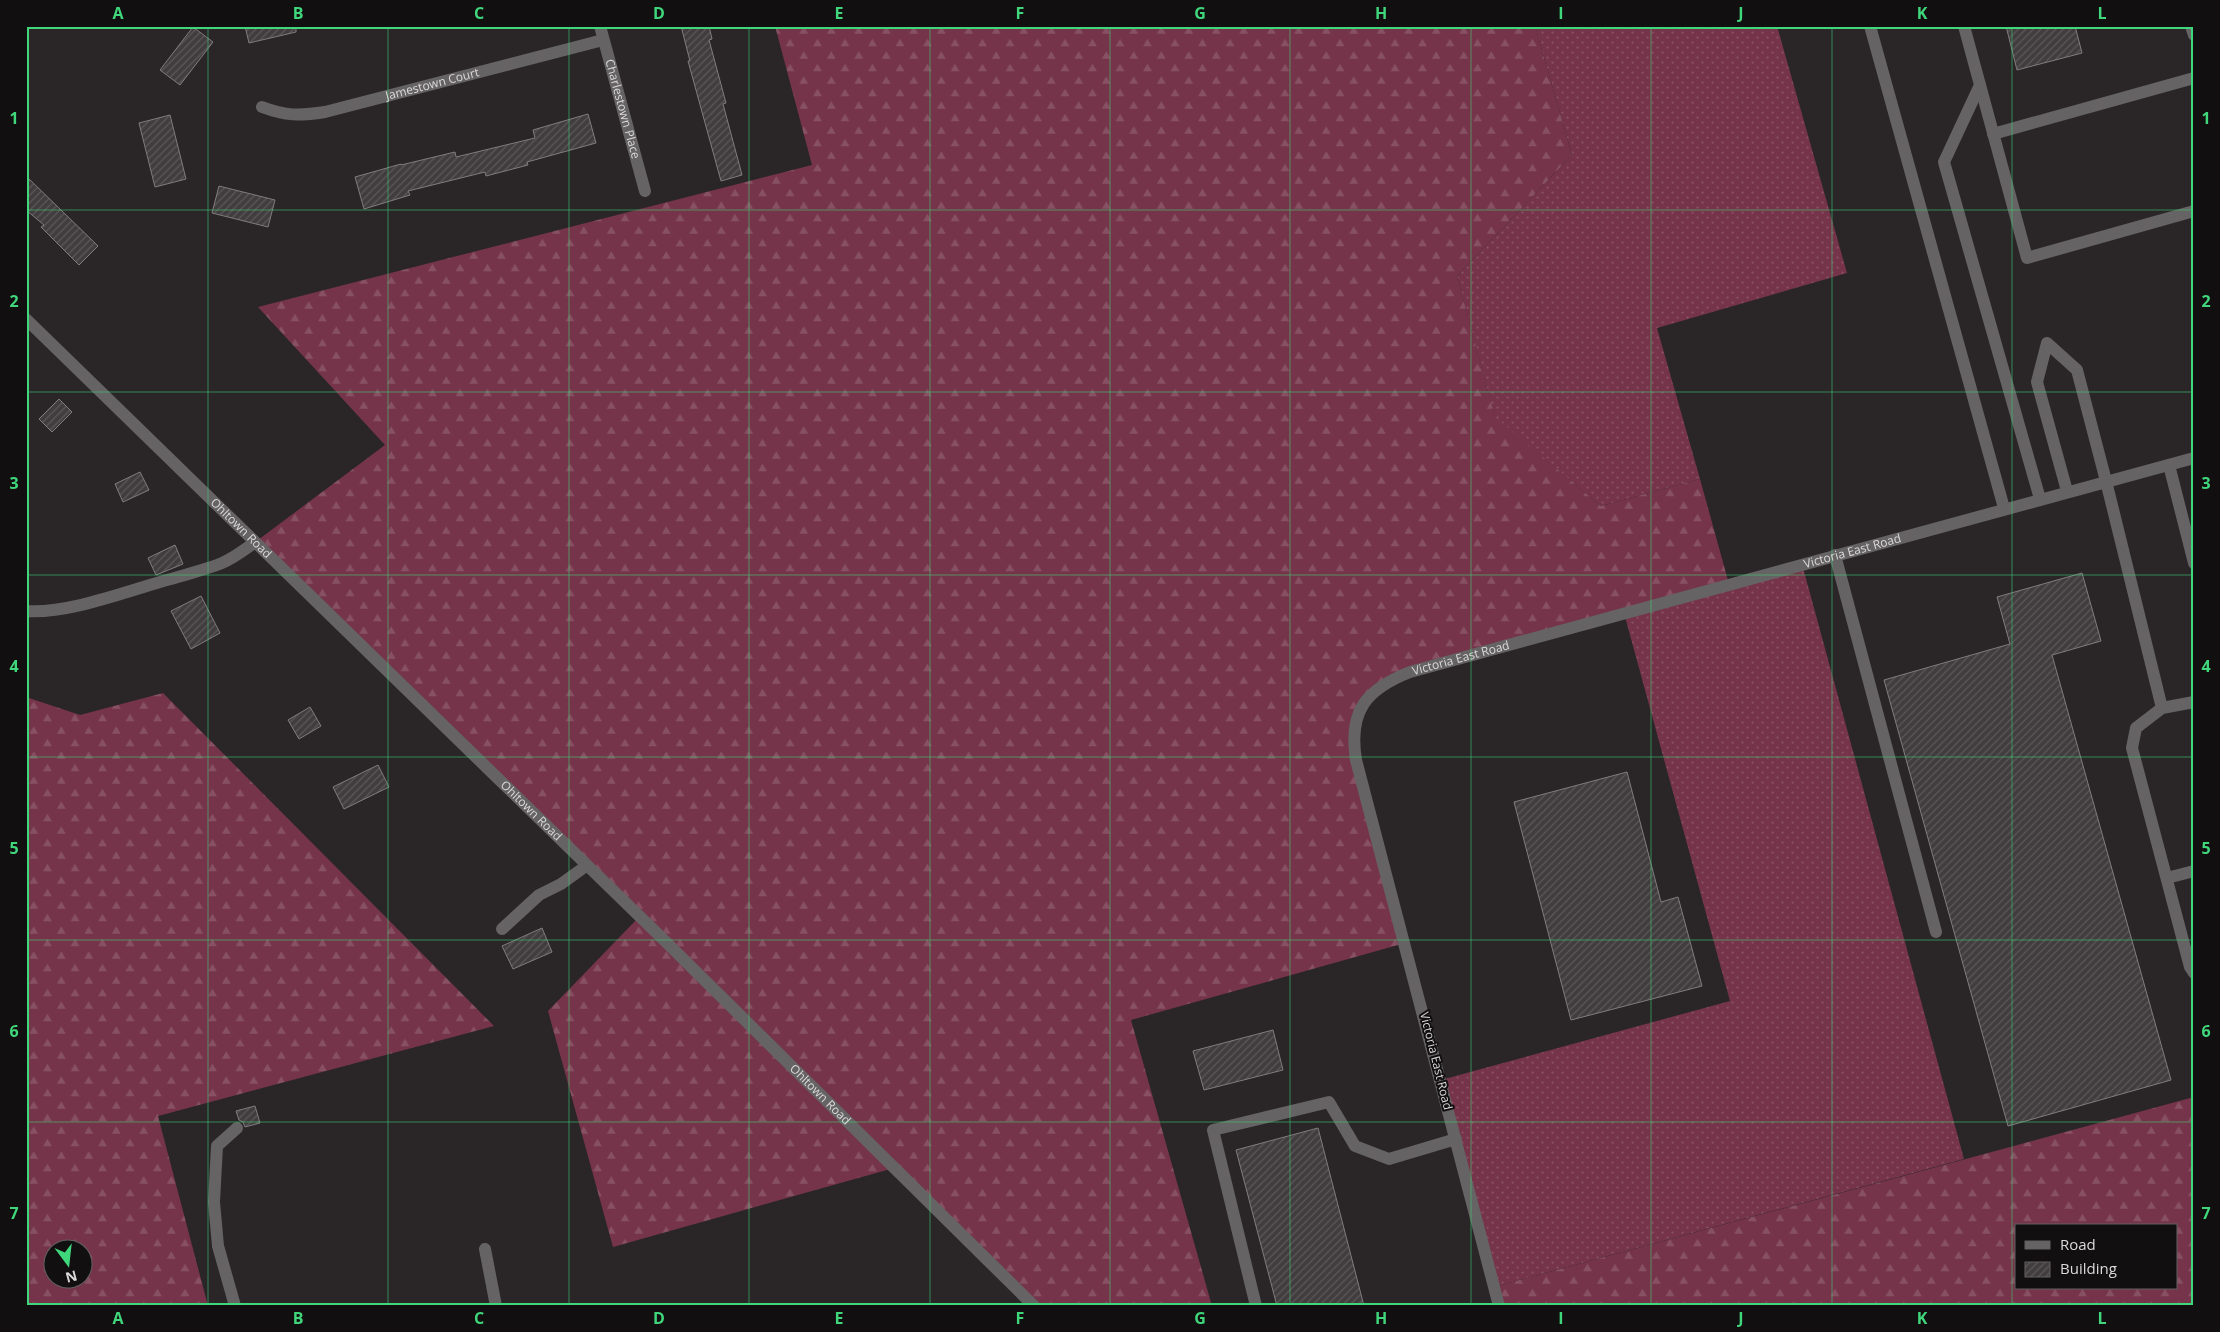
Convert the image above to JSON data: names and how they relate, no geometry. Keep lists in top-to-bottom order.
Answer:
{
  "streets": {
    "street": [
      "Jamestown Court",
      "Charlestown Place",
      "Ohltown Road",
      "Victoria East Road"
    ]
  },
  "crossings": [
    ["Jamestown Court", "Charlestown Place"]
  ],
  "legend": ["Road", "Building"],
  "north": "bottom",
  "grid": {
    "columns": [
      "A",
      "B",
      "C",
      "D",
      "E",
      "F",
      "G",
      "H",
      "I",
      "J",
      "K",
      "L"
    ],
    "rows": [
      "1",
      "2",
      "3",
      "4",
      "5",
      "6",
      "7"
    ]
  }
}
